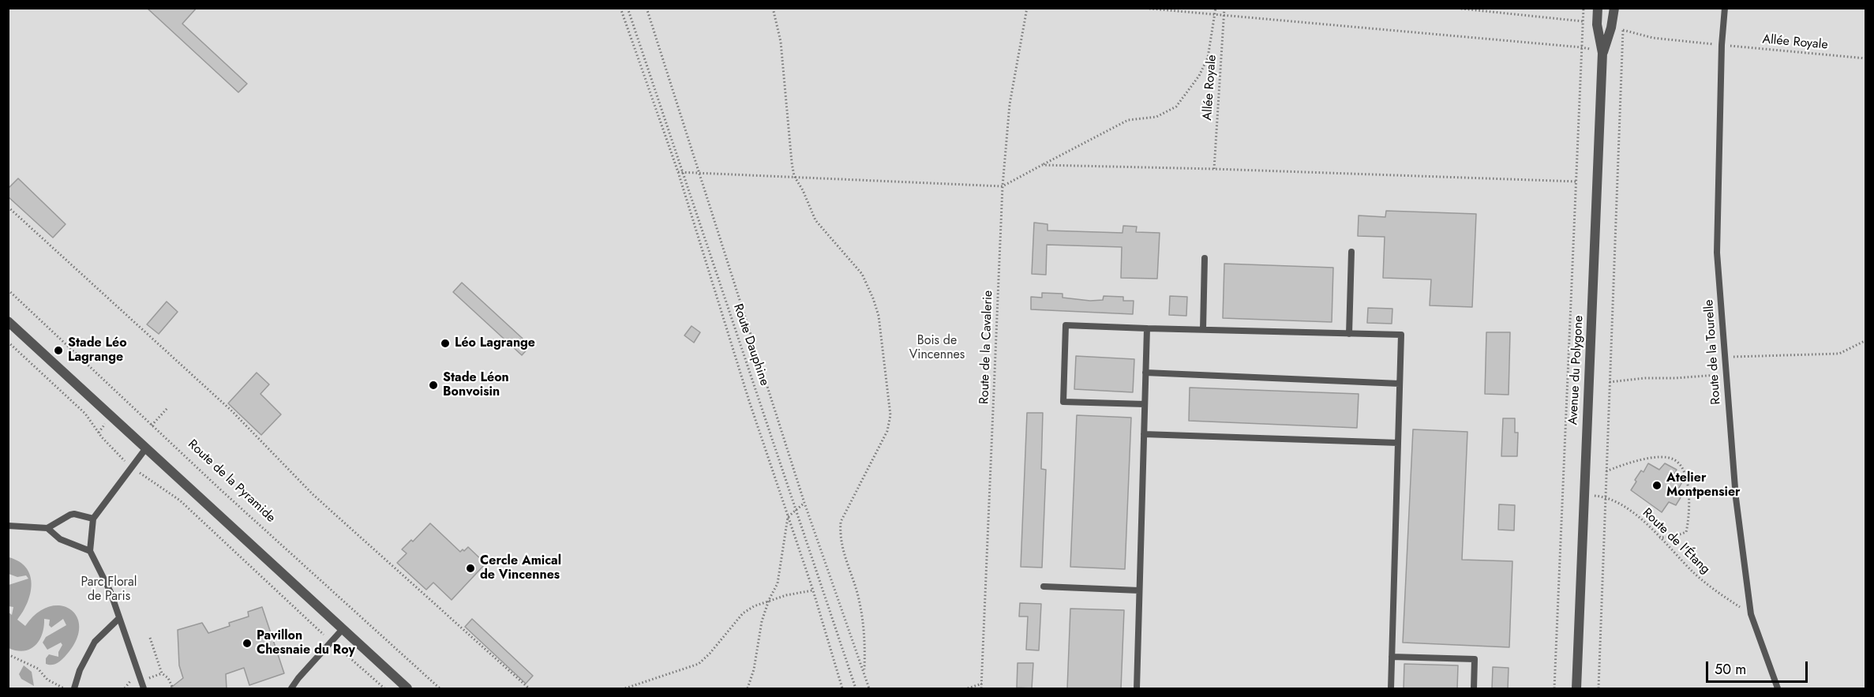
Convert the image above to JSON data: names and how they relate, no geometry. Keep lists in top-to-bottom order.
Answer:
{
  "streets": {
    "street": ["Avenue du Polygone"],
    "lane": ["Route de la Tourelle"],
    "path": [
      "Allée Royale",
      "Route Dauphine",
      "Route de la Cavalerie",
      "Route de la Pyramide",
      "Route de l'Étang"
    ]
  },
  "crossings": [
    ["Allée Royale", "Route de la Tourelle"],
    ["Allée Royale", "Avenue du Polygone"],
    ["Route de la Tourelle", "Route de l'Étang"],
    ["Avenue du Polygone", "Route de l'Étang"]
  ],
  "parks": ["Bois de Vincennes", "Parc Floral de Paris"],
  "places": [
    "Léo Lagrange",
    "Stade Léo Lagrange",
    "Stade Léon Bonvoisin",
    "Atelier Montpensier",
    "Cercle Amical de Vincennes",
    "Pavillon Chesnaie du Roy"
  ],
  "scale_bar": "50 m"
}
